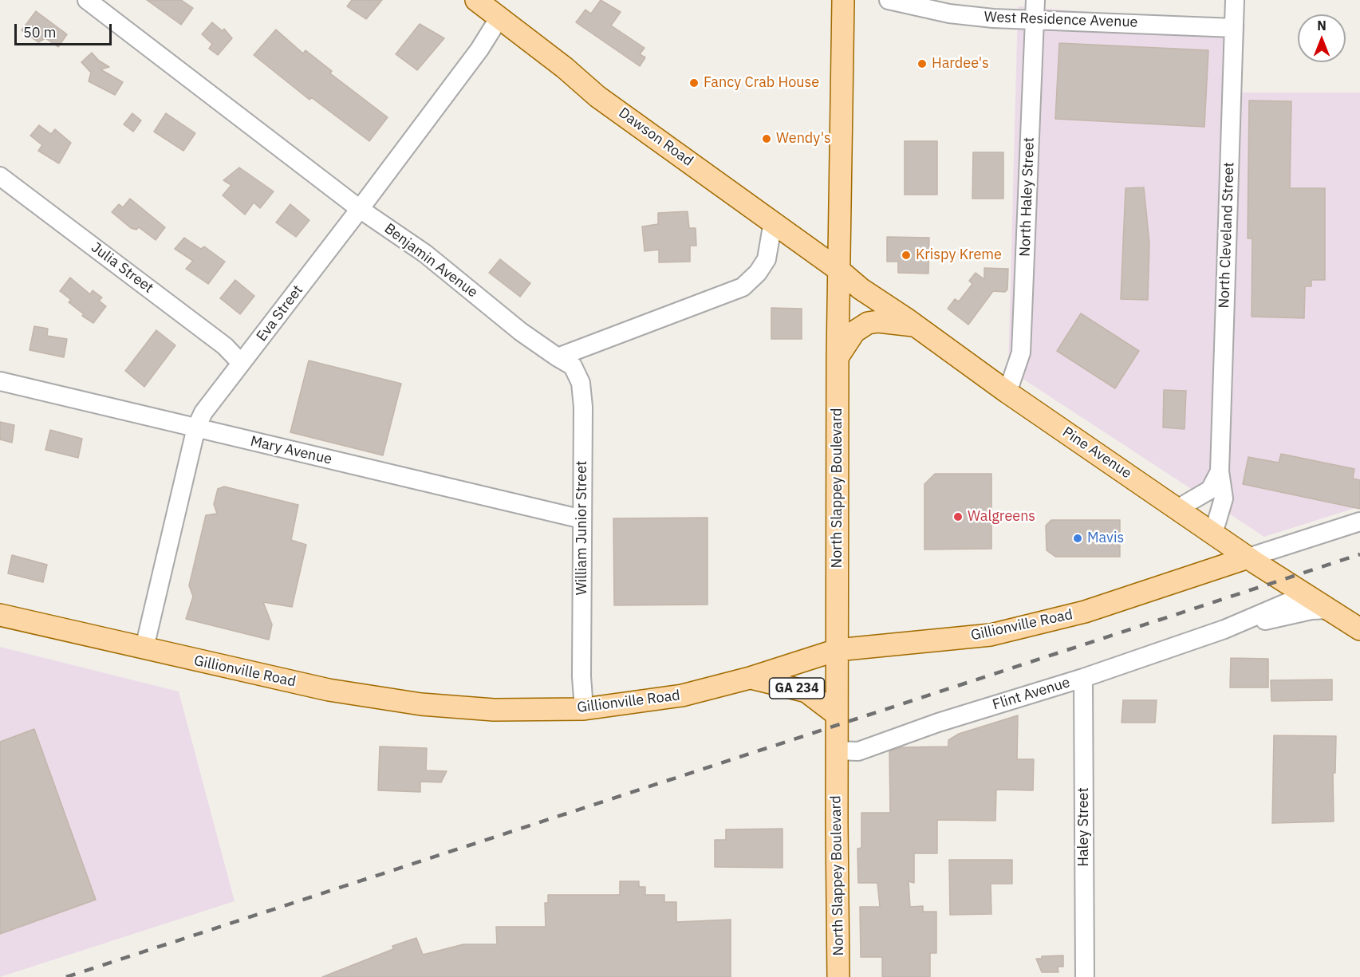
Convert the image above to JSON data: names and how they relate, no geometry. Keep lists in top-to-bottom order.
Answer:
{
  "streets": {
    "main road": [
      "Dawson Road",
      "Pine Avenue",
      "North Slappey Boulevard",
      "Gillionville Road",
      "GA 234"
    ],
    "street": [
      "West Residence Avenue",
      "North Haley Street",
      "North Cleveland Street",
      "Benjamin Avenue",
      "Julia Street",
      "Eva Street",
      "Mary Avenue",
      "William Junior Street",
      "Flint Avenue",
      "Haley Street"
    ]
  },
  "crossings": [
    ["West Residence Avenue", "North Haley Street"],
    ["West Residence Avenue", "North Cleveland Street"],
    ["Dawson Road", "Eva Street"],
    ["Dawson Road", "Pine Avenue"],
    ["Dawson Road", "North Slappey Boulevard"],
    ["North Haley Street", "Pine Avenue"],
    ["North Cleveland Street", "Pine Avenue"],
    ["Benjamin Avenue", "Eva Street"],
    ["Benjamin Avenue", "William Junior Street"],
    ["Julia Street", "Eva Street"],
    ["Eva Street", "Mary Avenue"],
    ["Eva Street", "Gillionville Road"],
    ["Mary Avenue", "William Junior Street"],
    ["Pine Avenue", "North Slappey Boulevard"],
    ["Pine Avenue", "Gillionville Road"],
    ["Pine Avenue", "Flint Avenue"],
    ["North Slappey Boulevard", "Gillionville Road"],
    ["North Slappey Boulevard", "GA 234"],
    ["North Slappey Boulevard", "Flint Avenue"],
    ["William Junior Street", "Gillionville Road"],
    ["Gillionville Road", "GA 234"],
    ["Flint Avenue", "Haley Street"]
  ],
  "places": [
    "Hardee's",
    "Fancy Crab House",
    "Wendy's",
    "Krispy Kreme",
    "Walgreens",
    "Mavis"
  ],
  "scale_bar": "50 m",
  "north": "top"
}
